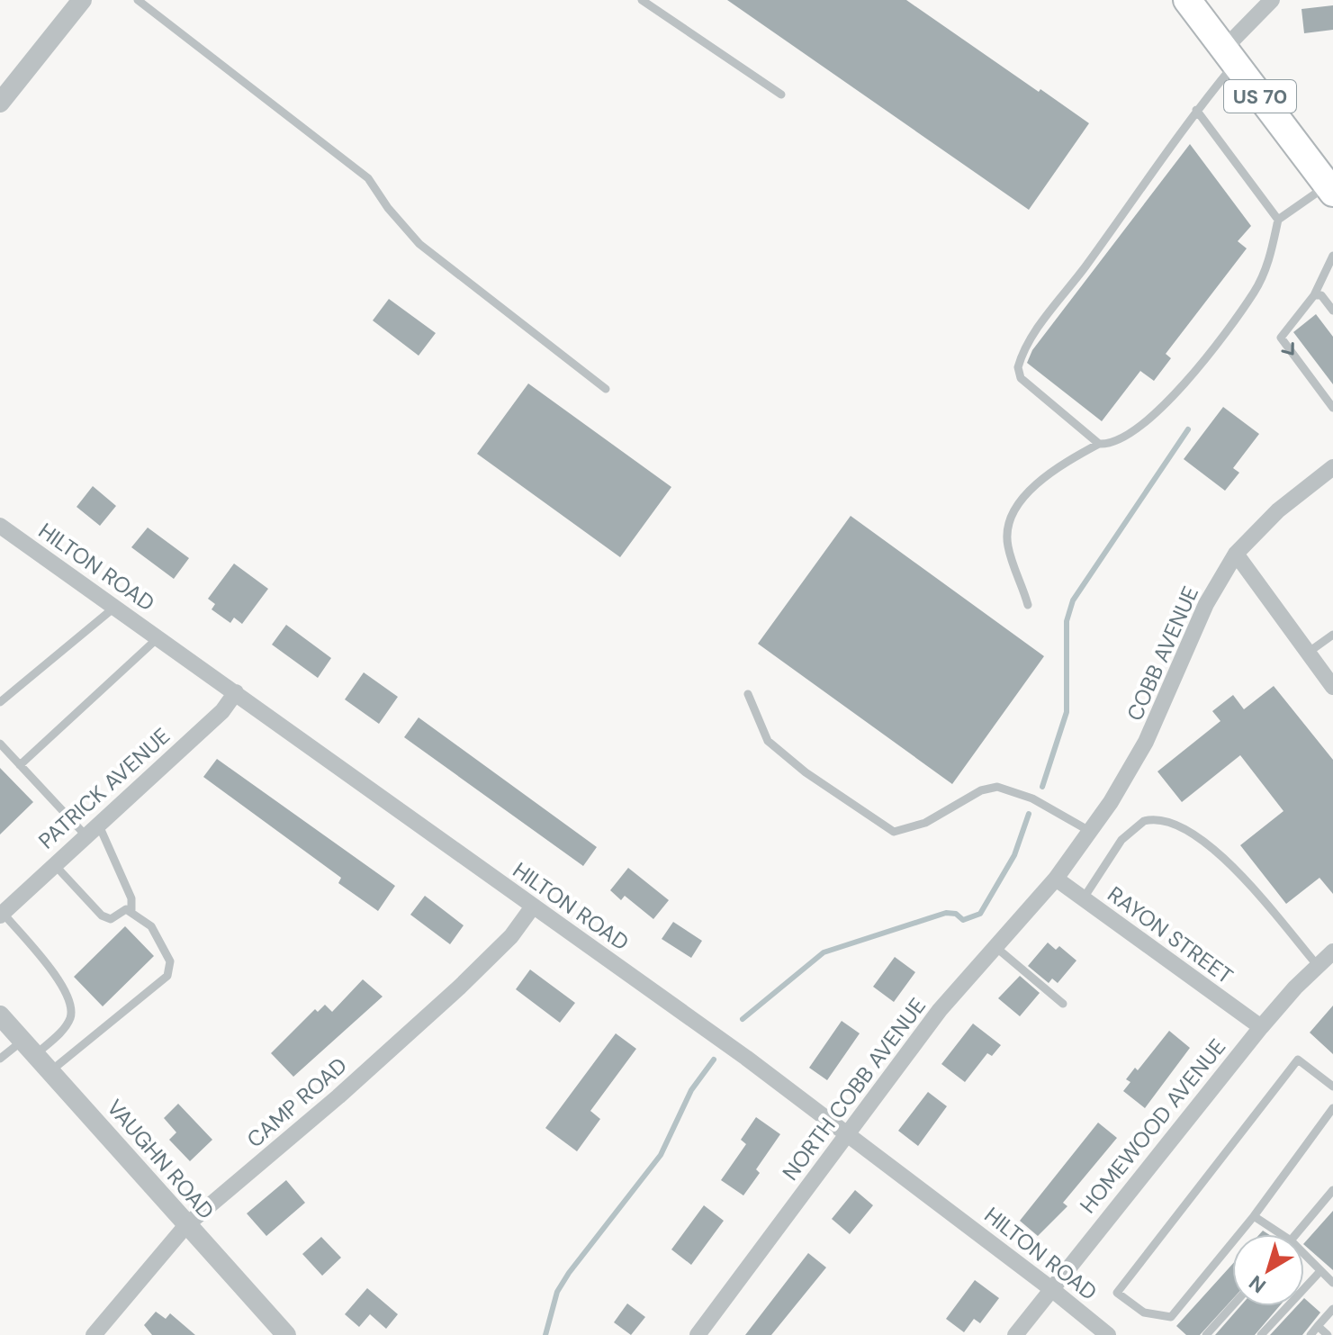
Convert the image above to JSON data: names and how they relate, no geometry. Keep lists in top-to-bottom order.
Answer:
{
  "streets": {
    "main road": ["US 70"],
    "street": [
      "HILTON ROAD",
      "COBB AVENUE",
      "PATRICK AVENUE",
      "RAYON STREET",
      "NORTH COBB AVENUE",
      "CAMP ROAD",
      "HOMEWOOD AVENUE",
      "VAUGHN ROAD"
    ]
  },
  "crossings": [
    ["HILTON ROAD", "PATRICK AVENUE"],
    ["HILTON ROAD", "NORTH COBB AVENUE"],
    ["HILTON ROAD", "CAMP ROAD"],
    ["HILTON ROAD", "HOMEWOOD AVENUE"],
    ["COBB AVENUE", "RAYON STREET"],
    ["COBB AVENUE", "NORTH COBB AVENUE"],
    ["RAYON STREET", "NORTH COBB AVENUE"],
    ["RAYON STREET", "HOMEWOOD AVENUE"],
    ["CAMP ROAD", "VAUGHN ROAD"]
  ],
  "north": "bottom left"
}
